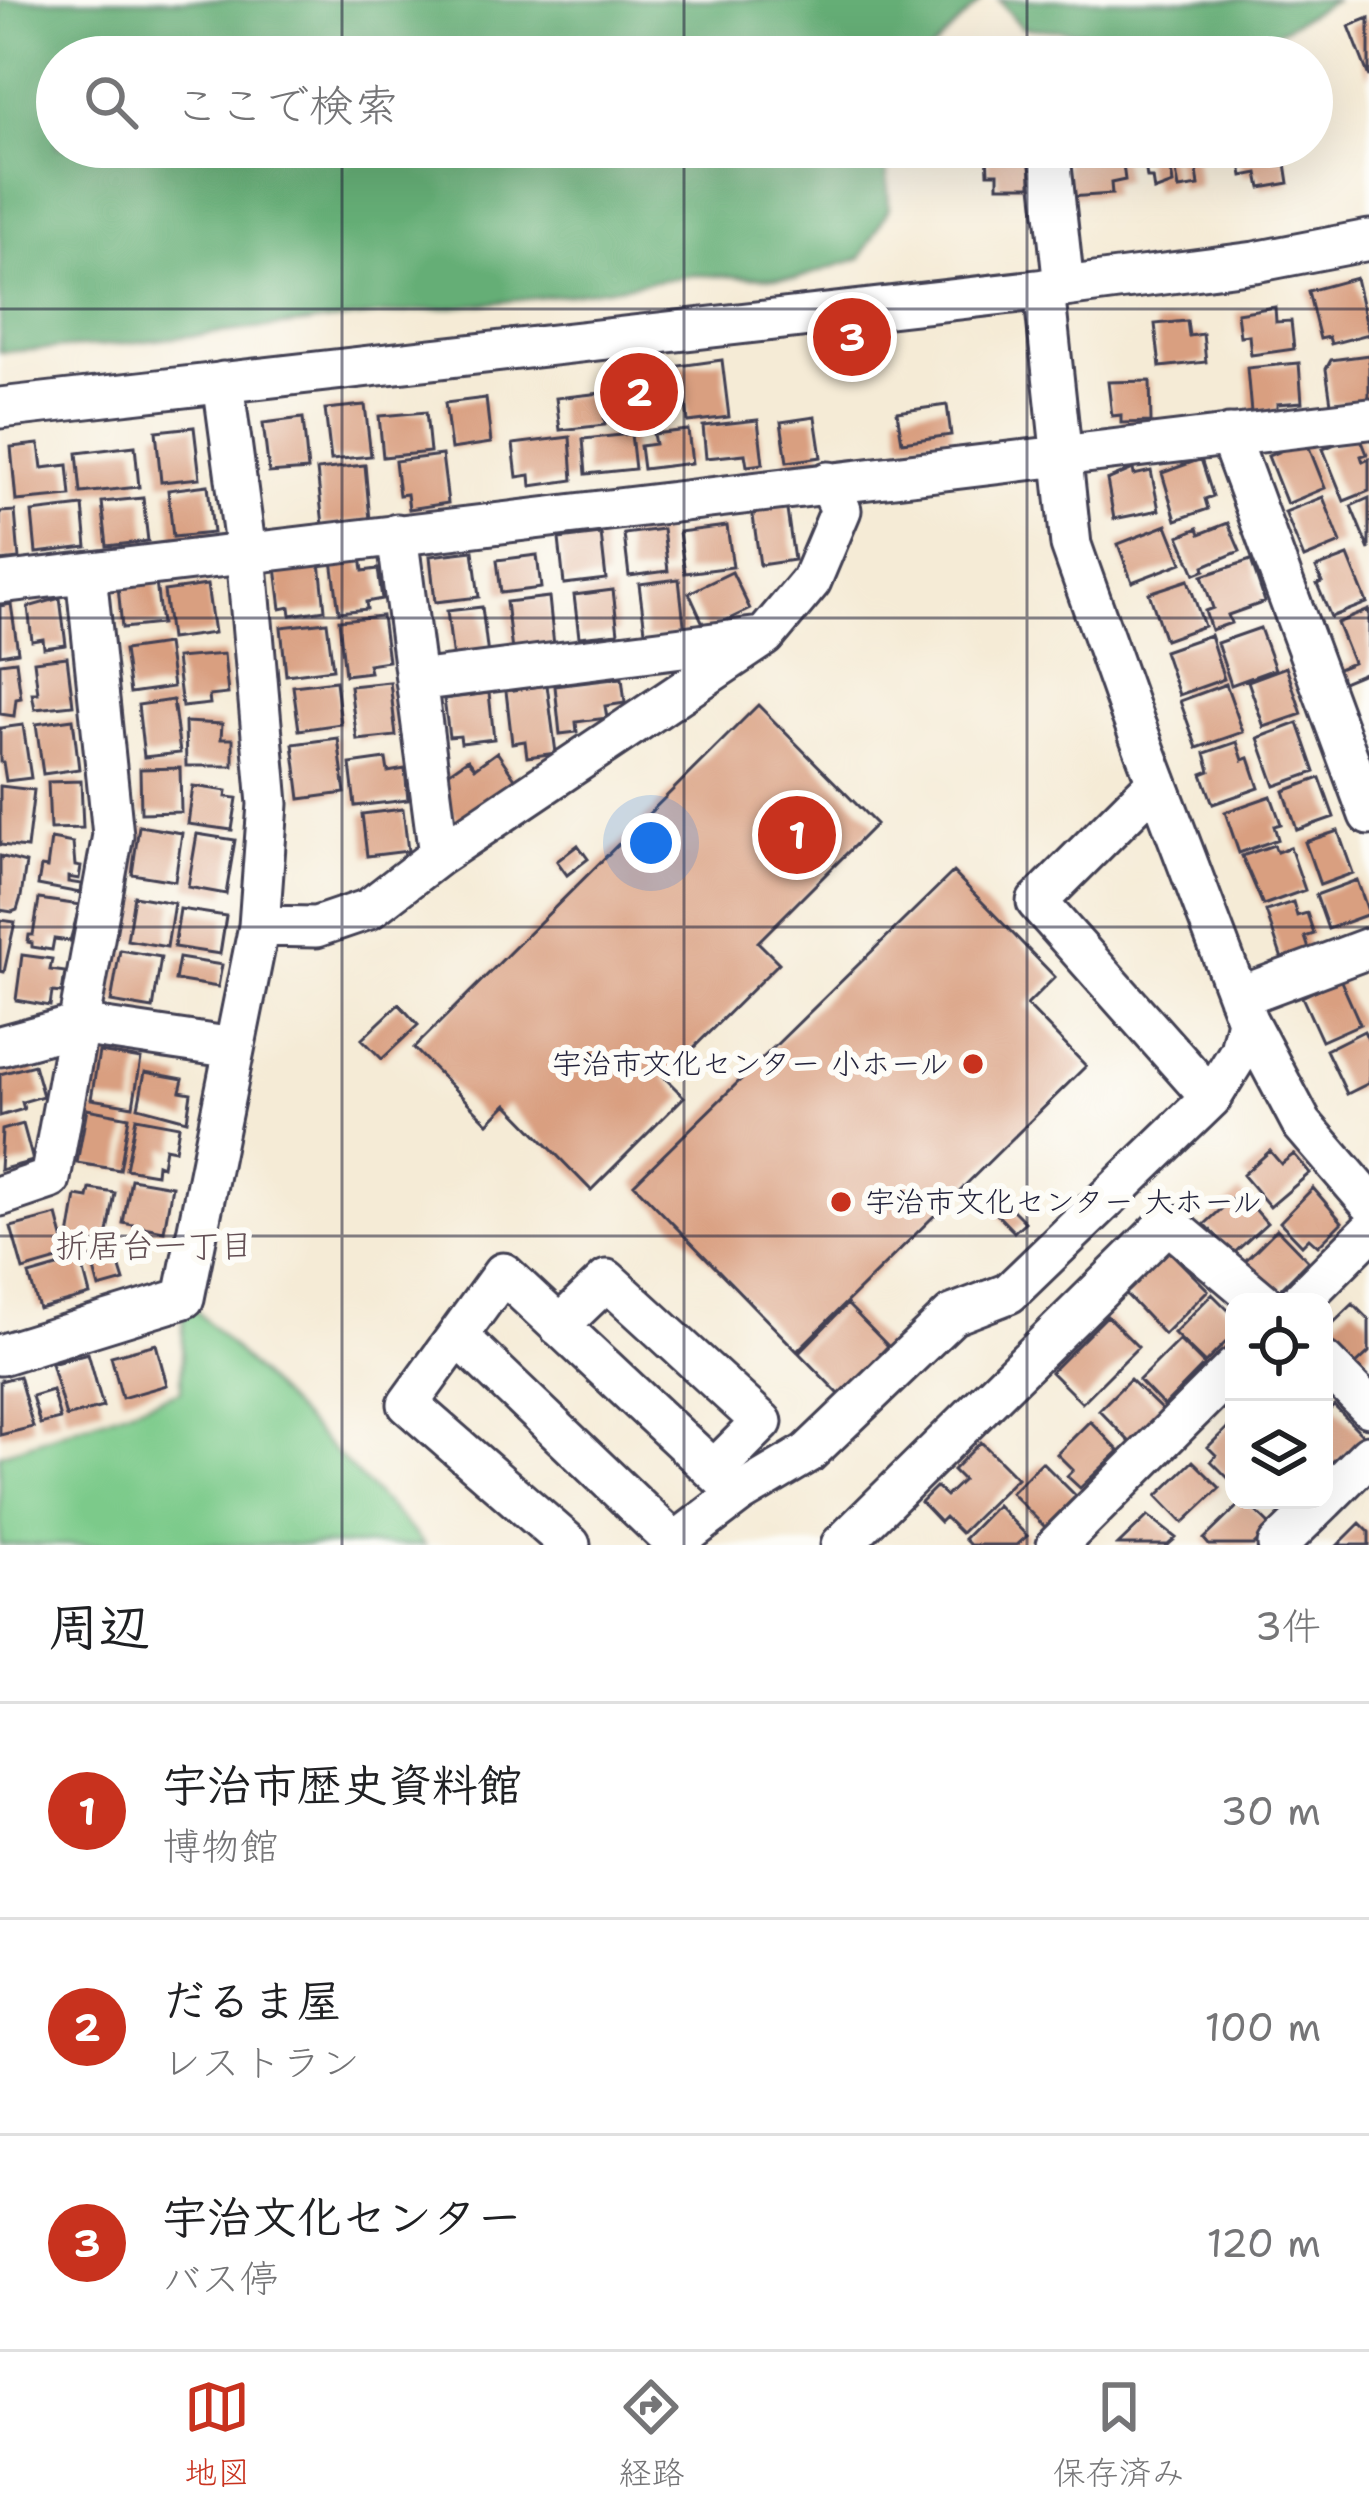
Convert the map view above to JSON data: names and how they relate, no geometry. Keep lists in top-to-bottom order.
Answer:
{
  "districts": ["折居台一丁目"],
  "places": ["宇治市文化センター 小ホール", "宇治市文化センター 大ホール"],
  "page": {
    "search": "ここで検索",
    "pins": ["3", "2", "1"],
    "heading": ["周辺", "3件"],
    "list": [
      {
        "mark": "1",
        "name": "宇治市歴史資料館",
        "note": "博物館",
        "value": "30 m"
      },
      {
        "mark": "2",
        "name": "だるま屋",
        "note": "レストラン",
        "value": "100 m"
      },
      {
        "mark": "3",
        "name": "宇治文化センター",
        "note": "バス停",
        "value": "120 m"
      }
    ],
    "nav": ["地図", "経路", "保存済み"]
  }
}
